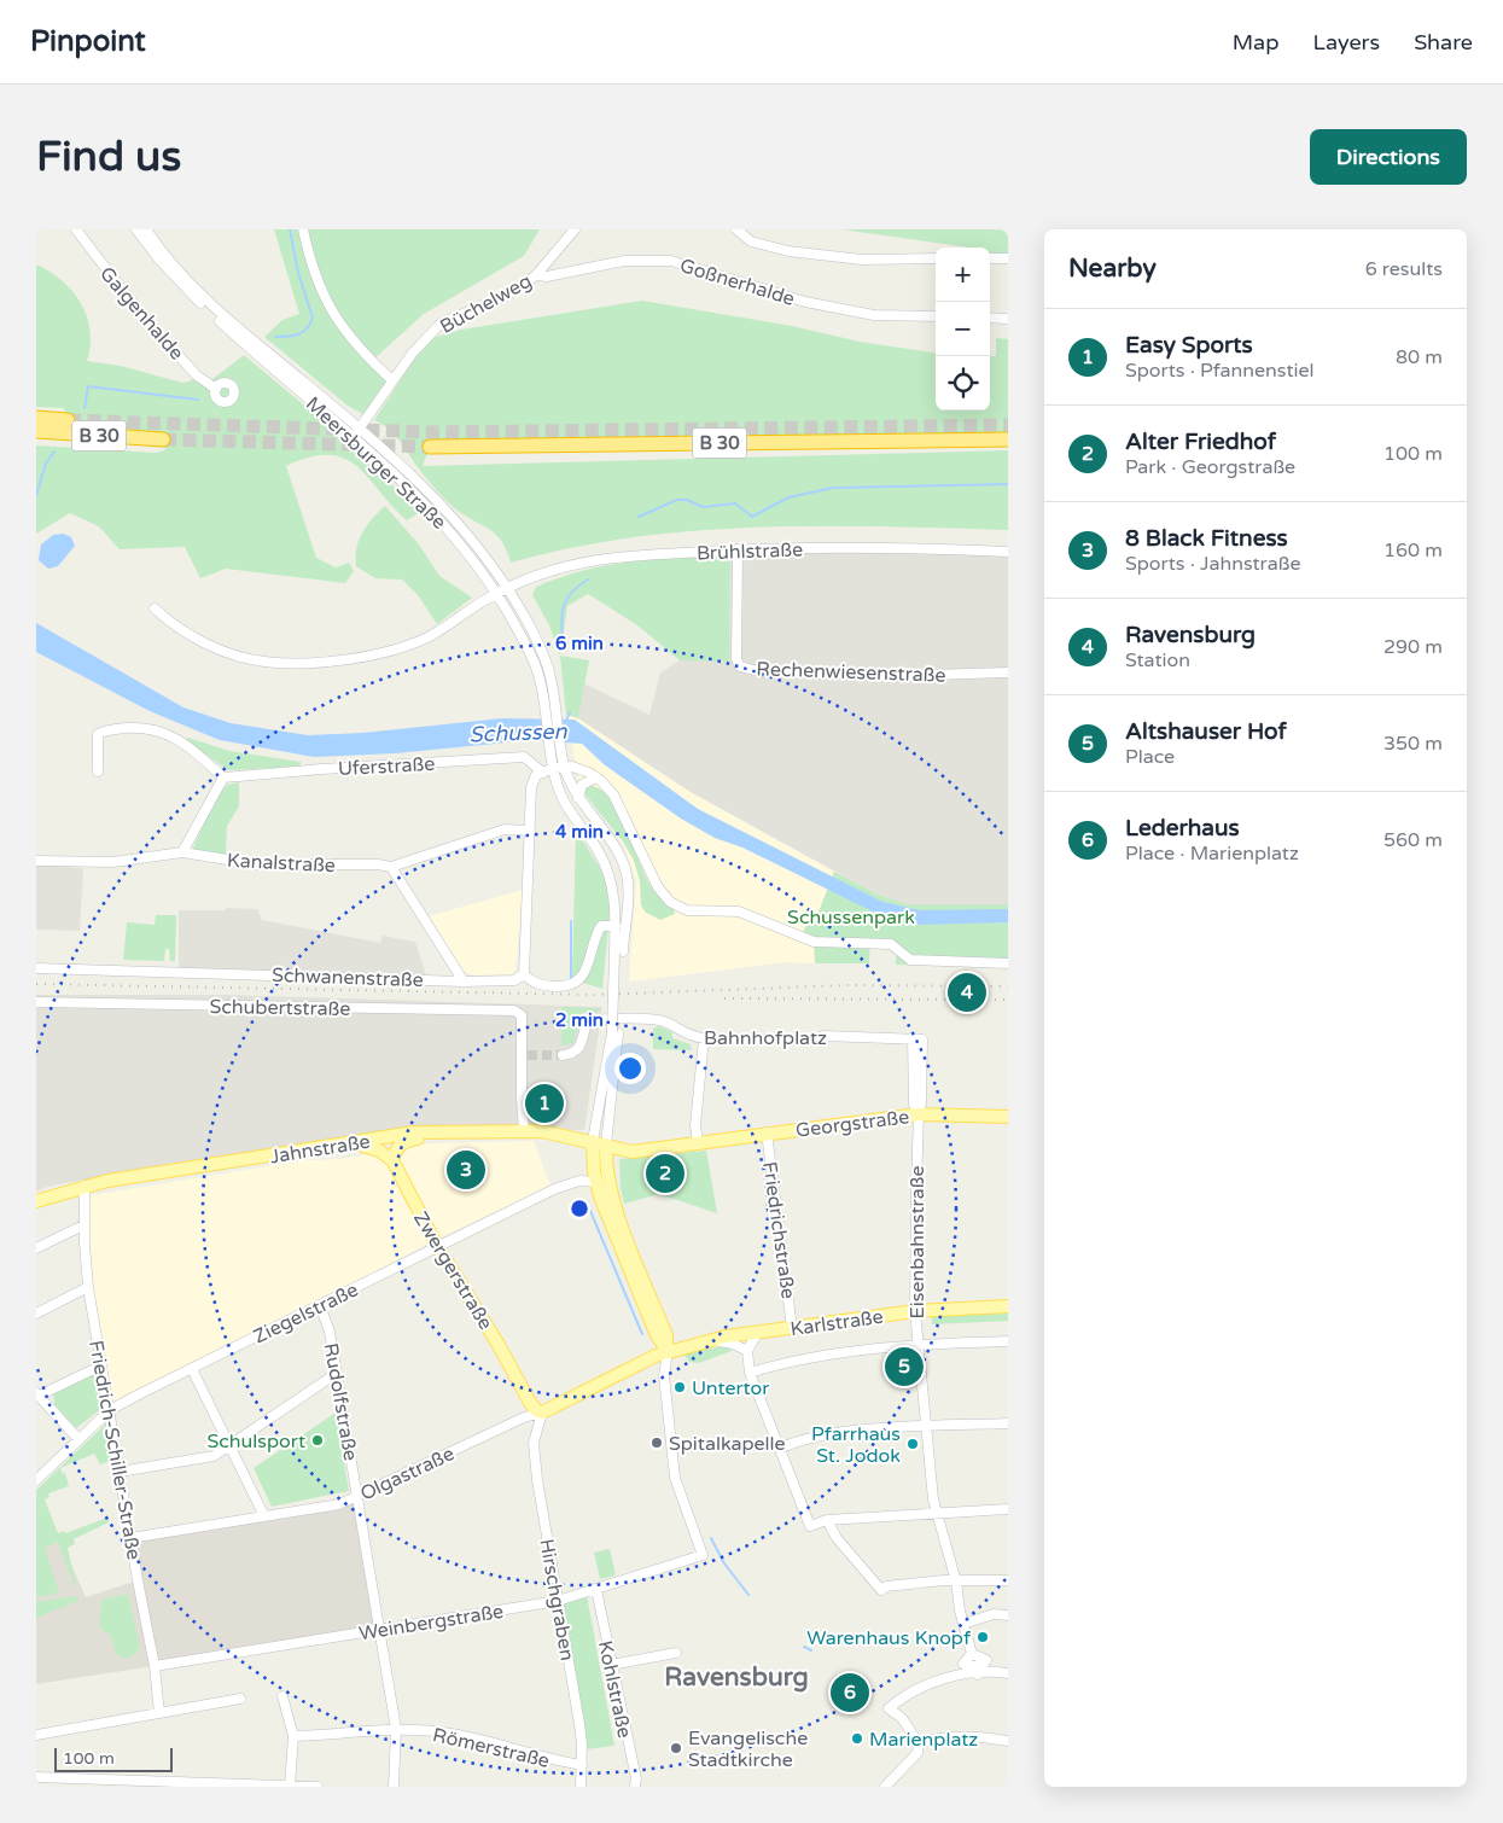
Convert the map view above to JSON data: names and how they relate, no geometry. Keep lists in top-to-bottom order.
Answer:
{
  "streets": {
    "highway": ["B 30"],
    "main road": [
      "Meersburger Straße",
      "Georgstraße",
      "Jahnstraße",
      "Zwergerstraße",
      "Karlstraße",
      "Olgastraße"
    ],
    "street": [
      "Goßnerhalde",
      "Büchelweg",
      "Galgenhalde",
      "Brühlstraße",
      "Rechenwiesenstraße",
      "Uferstraße",
      "Kanalstraße",
      "Schwanenstraße",
      "Schubertstraße",
      "Bahnhofplatz",
      "Friedrichstraße",
      "Eisenbahnstraße",
      "Ziegelstraße",
      "Rudolfstraße",
      "Friedrich-Schiller-Straße",
      "Hirschgraben",
      "Weinbergstraße",
      "Kohlstraße",
      "Römerstraße"
    ]
  },
  "crossings": [
    ["Goßnerhalde", "Büchelweg"],
    ["Büchelweg", "Meersburger Straße"],
    ["Meersburger Straße", "Brühlstraße"],
    ["Meersburger Straße", "Georgstraße"],
    ["Meersburger Straße", "Jahnstraße"],
    ["Meersburger Straße", "Ziegelstraße"],
    ["Meersburger Straße", "Karlstraße"],
    ["Meersburger Straße", "Olgastraße"],
    ["Meersburger Straße", "Weinbergstraße"],
    ["Brühlstraße", "Rechenwiesenstraße"],
    ["Schubertstraße", "Jahnstraße"],
    ["Bahnhofplatz", "Eisenbahnstraße"],
    ["Georgstraße", "Jahnstraße"],
    ["Georgstraße", "Friedrichstraße"],
    ["Georgstraße", "Eisenbahnstraße"],
    ["Jahnstraße", "Friedrich-Schiller-Straße"],
    ["Friedrichstraße", "Karlstraße"],
    ["Eisenbahnstraße", "Karlstraße"],
    ["Zwergerstraße", "Ziegelstraße"],
    ["Zwergerstraße", "Olgastraße"],
    ["Zwergerstraße", "Hirschgraben"],
    ["Ziegelstraße", "Rudolfstraße"],
    ["Ziegelstraße", "Friedrich-Schiller-Straße"],
    ["Karlstraße", "Olgastraße"],
    ["Karlstraße", "Weinbergstraße"],
    ["Rudolfstraße", "Olgastraße"],
    ["Rudolfstraße", "Weinbergstraße"],
    ["Rudolfstraße", "Römerstraße"],
    ["Friedrich-Schiller-Straße", "Olgastraße"],
    ["Friedrich-Schiller-Straße", "Weinbergstraße"],
    ["Olgastraße", "Hirschgraben"],
    ["Olgastraße", "Weinbergstraße"],
    ["Hirschgraben", "Weinbergstraße"],
    ["Hirschgraben", "Römerstraße"],
    ["Weinbergstraße", "Kohlstraße"]
  ],
  "districts": ["Ravensburg"],
  "water": ["Schussen"],
  "parks": ["Schussenpark"],
  "places": [
    "Untertor",
    "Schulsport",
    "Spitalkapelle",
    "Pfarrhaus St. Jodok",
    "Warenhaus Knopf",
    "Marienplatz",
    "Evangelische Stadtkirche"
  ],
  "scale_bar": "100 m",
  "page": {
    "header": "Pinpoint",
    "nav": ["Map", "Layers", "Share"],
    "buttons": "Directions",
    "title": "Find us",
    "heading": ["Nearby", "6 results"],
    "map_buttons": ["+", "−"],
    "list": [
      {
        "mark": "1",
        "name": "Easy Sports",
        "note": "Sports · Pfannenstiel",
        "value": "80 m"
      },
      {
        "mark": "2",
        "name": "Alter Friedhof",
        "note": "Park · Georgstraße",
        "value": "100 m"
      },
      {
        "mark": "3",
        "name": "8 Black Fitness",
        "note": "Sports · Jahnstraße",
        "value": "160 m"
      },
      {
        "mark": "4",
        "name": "Ravensburg",
        "note": "Station",
        "value": "290 m"
      },
      {
        "mark": "5",
        "name": "Altshauser Hof",
        "note": "Place",
        "value": "350 m"
      },
      {
        "mark": "6",
        "name": "Lederhaus",
        "note": "Place · Marienplatz",
        "value": "560 m"
      }
    ],
    "pins": [
      "4",
      "1",
      "3",
      "2",
      "5",
      "6"
    ],
    "scale": "100 m"
  },
  "rings": ["6 min", "4 min", "2 min"]
}
